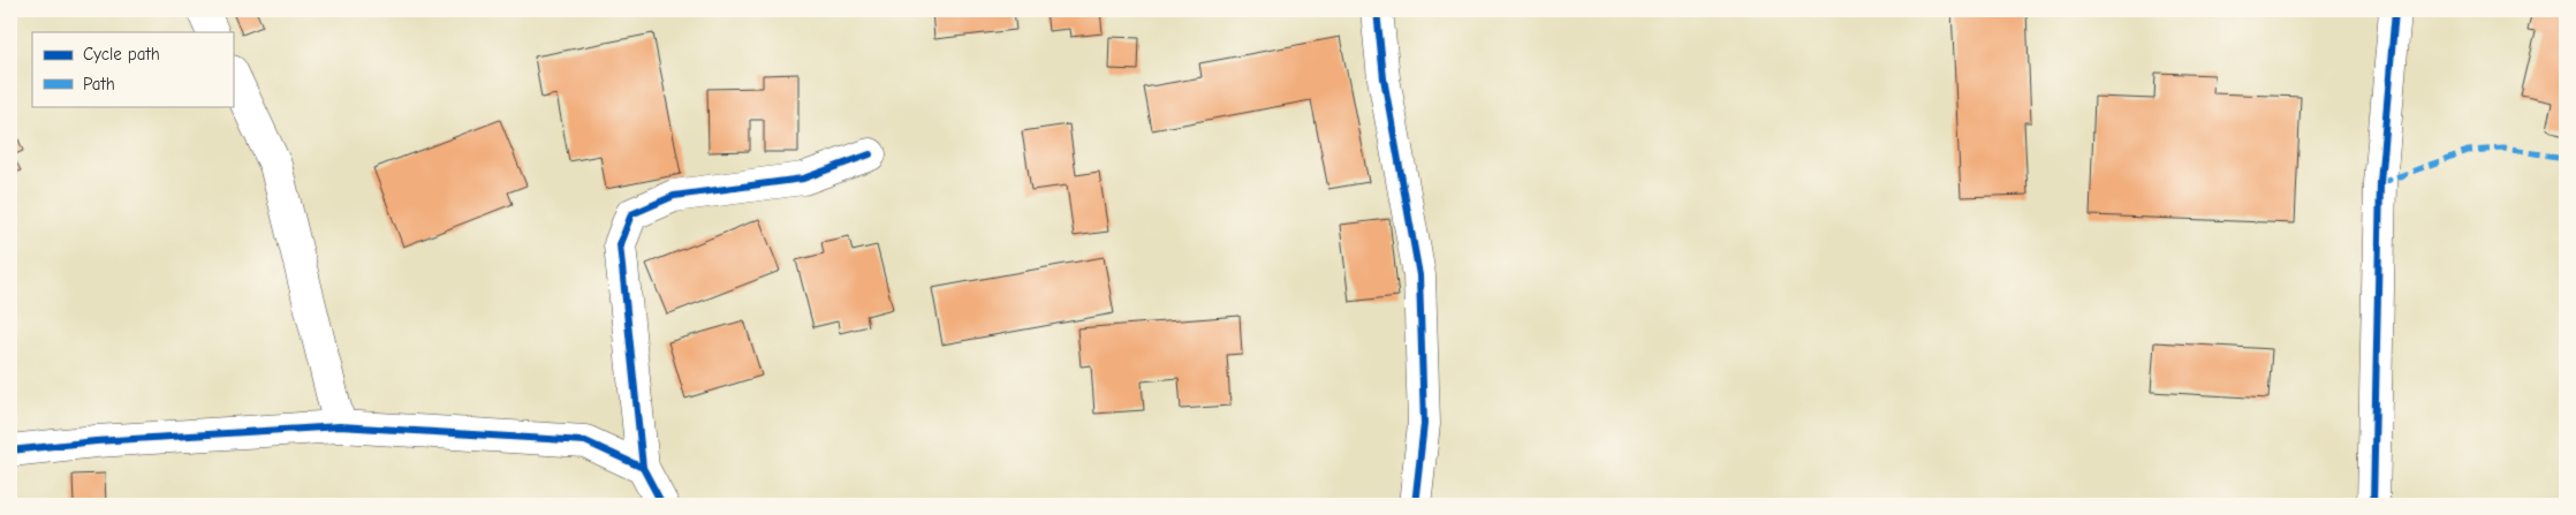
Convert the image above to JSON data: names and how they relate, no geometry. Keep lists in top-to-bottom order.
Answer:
{
  "legend": ["Cycle path", "Path"]
}
